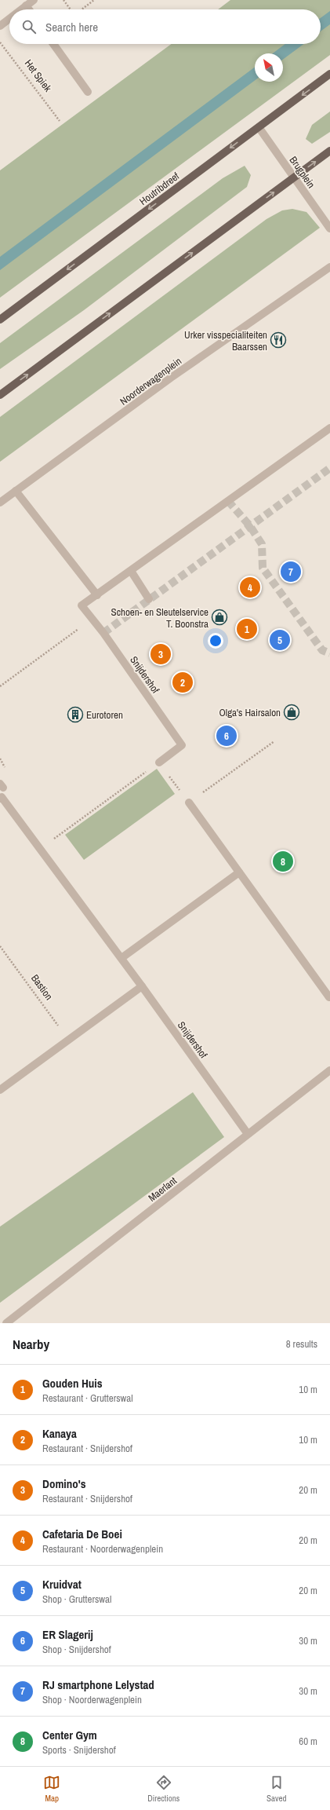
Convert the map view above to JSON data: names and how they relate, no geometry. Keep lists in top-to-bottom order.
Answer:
{
  "streets": {
    "main road": ["Houtribdreef"],
    "street": [
      "Brugplein",
      "Noorderwagenplein",
      "Snijdershof",
      "Maerlant"
    ],
    "path": ["Het Spiek", "Bastion"]
  },
  "crossings": [
    ["Brugplein", "Houtribdreef"],
    ["Snijdershof", "Maerlant"]
  ],
  "places": {
    "restaurant": ["Urker visspecialiteiten Baarssen"],
    "shop": ["Schoen- en Sleutelservice T. Boonstra", "Olga's Hairsalon"],
    "building": ["Eurotoren"]
  },
  "north": "top left",
  "page": {
    "search": "Search here",
    "pins": [
      "7",
      "4",
      "1",
      "5",
      "3",
      "2",
      "6",
      "8"
    ],
    "heading": ["Nearby", "8 results"],
    "list": [
      {
        "mark": "1",
        "name": "Gouden Huis",
        "note": "Restaurant · Grutterswal",
        "value": "10 m"
      },
      {
        "mark": "2",
        "name": "Kanaya",
        "note": "Restaurant · Snijdershof",
        "value": "10 m"
      },
      {
        "mark": "3",
        "name": "Domino's",
        "note": "Restaurant · Snijdershof",
        "value": "20 m"
      },
      {
        "mark": "4",
        "name": "Cafetaria De Boei",
        "note": "Restaurant · Noorderwagenplein",
        "value": "20 m"
      },
      {
        "mark": "5",
        "name": "Kruidvat",
        "note": "Shop · Grutterswal",
        "value": "20 m"
      },
      {
        "mark": "6",
        "name": "ER Slagerij",
        "note": "Shop · Snijdershof",
        "value": "30 m"
      },
      {
        "mark": "7",
        "name": "RJ smartphone Lelystad",
        "note": "Shop · Noorderwagenplein",
        "value": "30 m"
      },
      {
        "mark": "8",
        "name": "Center Gym",
        "note": "Sports · Snijdershof",
        "value": "60 m"
      }
    ],
    "nav": ["Map", "Directions", "Saved"]
  }
}
